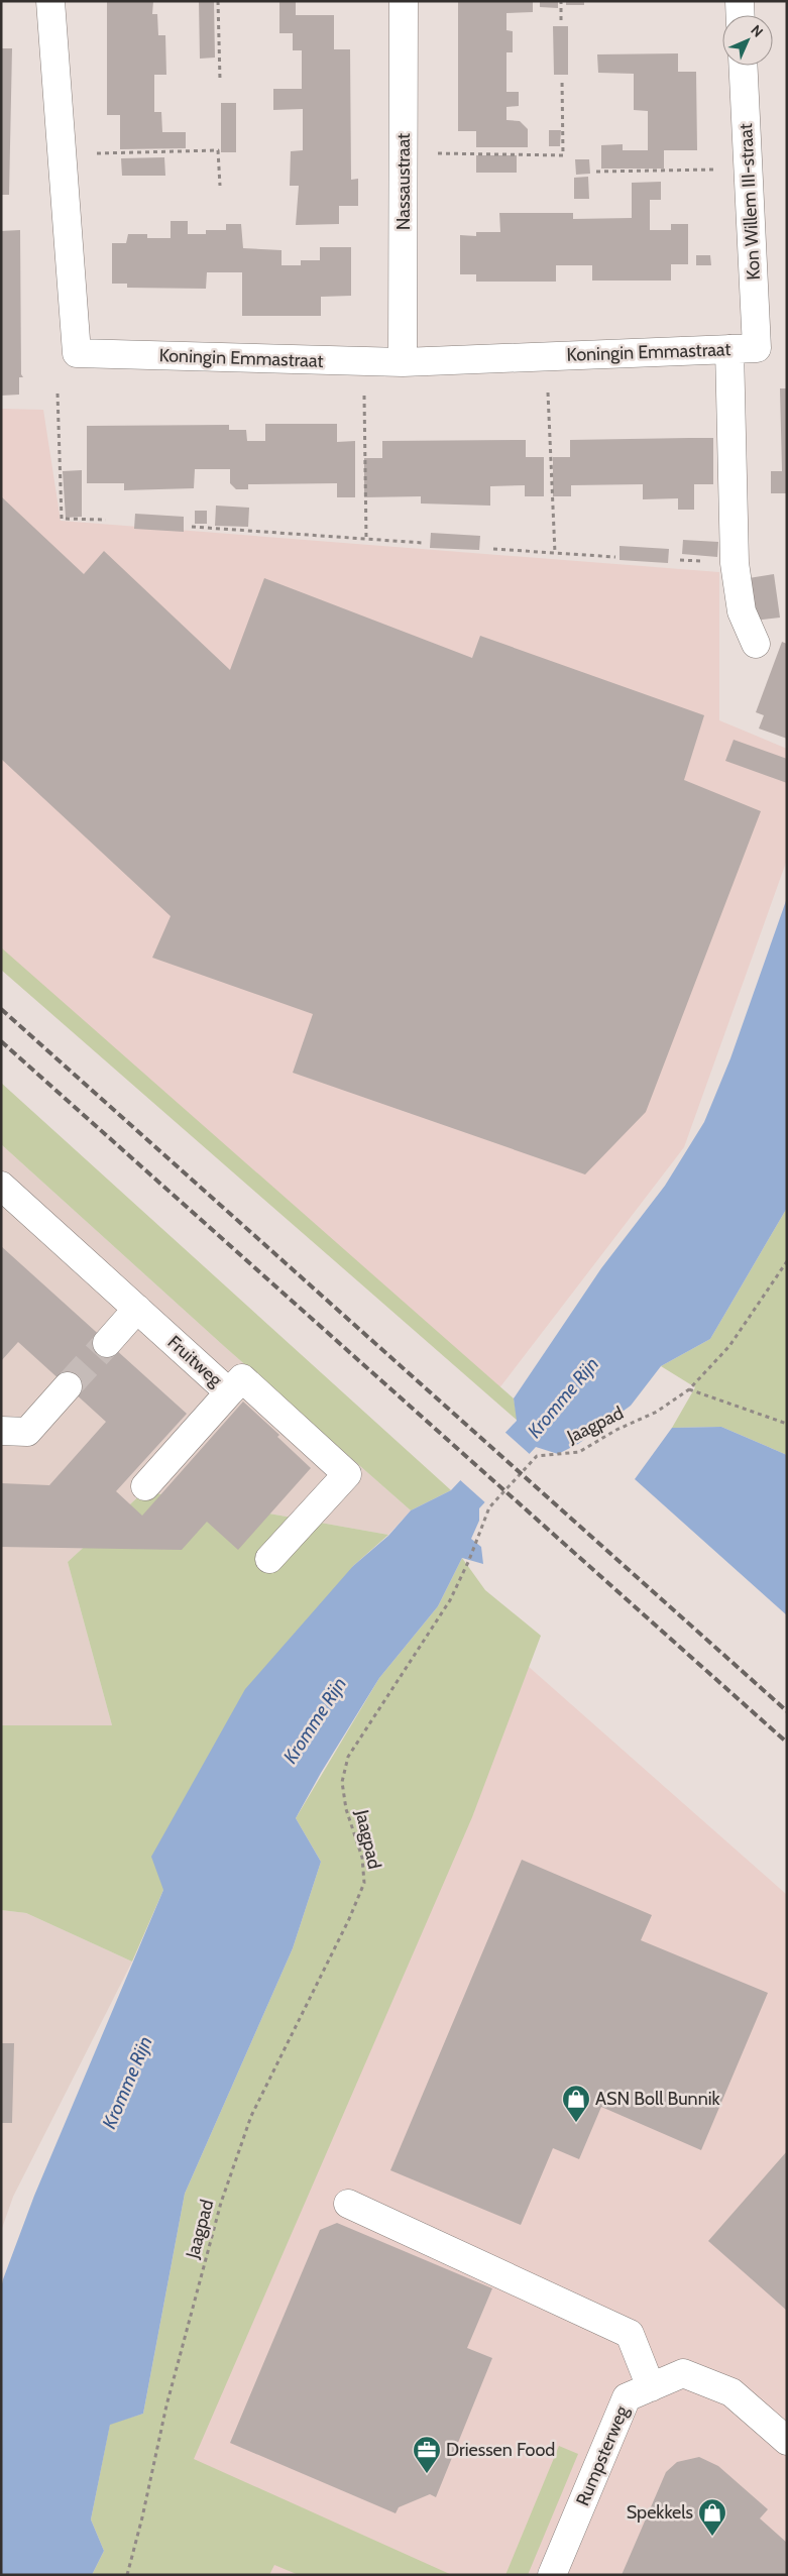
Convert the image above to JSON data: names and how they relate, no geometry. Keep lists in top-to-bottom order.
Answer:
{
  "streets": {
    "street": [
      "Nassaustraat",
      "Kon Willem III-straat",
      "Koningin Emmastraat",
      "Fruitweg",
      "Rumpsterweg"
    ],
    "path": ["Jaagpad"]
  },
  "crossings": [
    ["Nassaustraat", "Koningin Emmastraat"],
    ["Kon Willem III-straat", "Koningin Emmastraat"]
  ],
  "water": ["Kromme Rijn"],
  "places": {
    "shop": ["ASN Boll Bunnik", "Spekkels"],
    "office": ["Driessen Food"]
  },
  "north": "top right"
}
